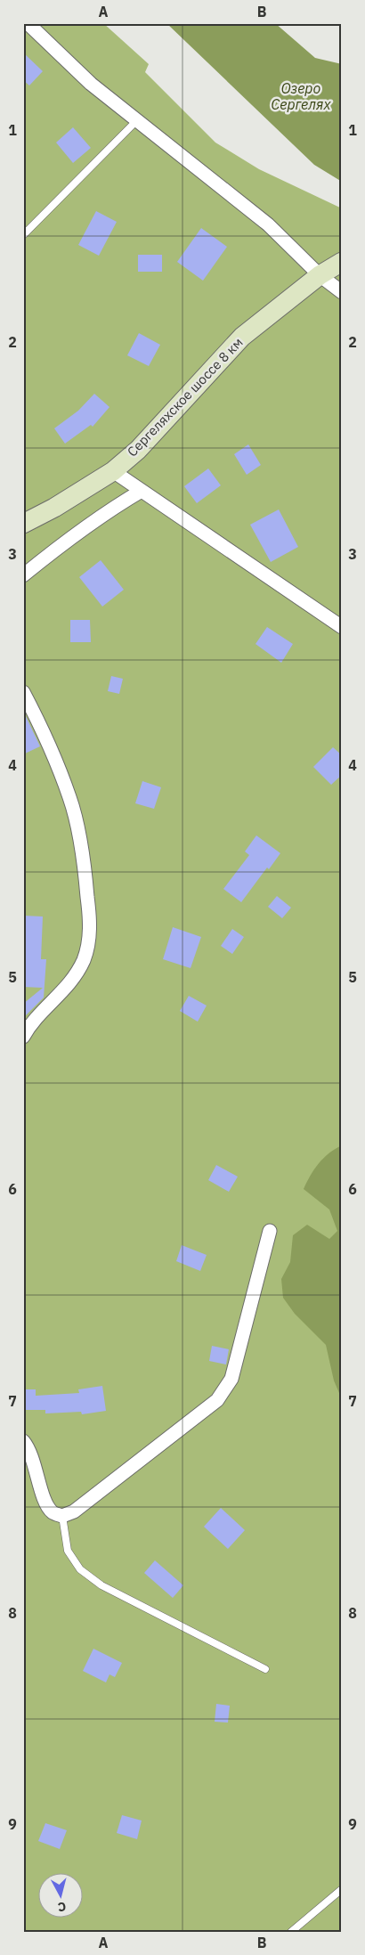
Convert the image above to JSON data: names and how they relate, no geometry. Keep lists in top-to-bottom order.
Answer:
{
  "streets": {
    "main road": ["Сергеляхское шоссе 8 км"]
  },
  "water": ["Озеро Сергелях"],
  "north": "bottom",
  "grid": {
    "columns": ["A", "B"],
    "rows": [
      "1",
      "2",
      "3",
      "4",
      "5",
      "6",
      "7",
      "8",
      "9"
    ]
  }
}
